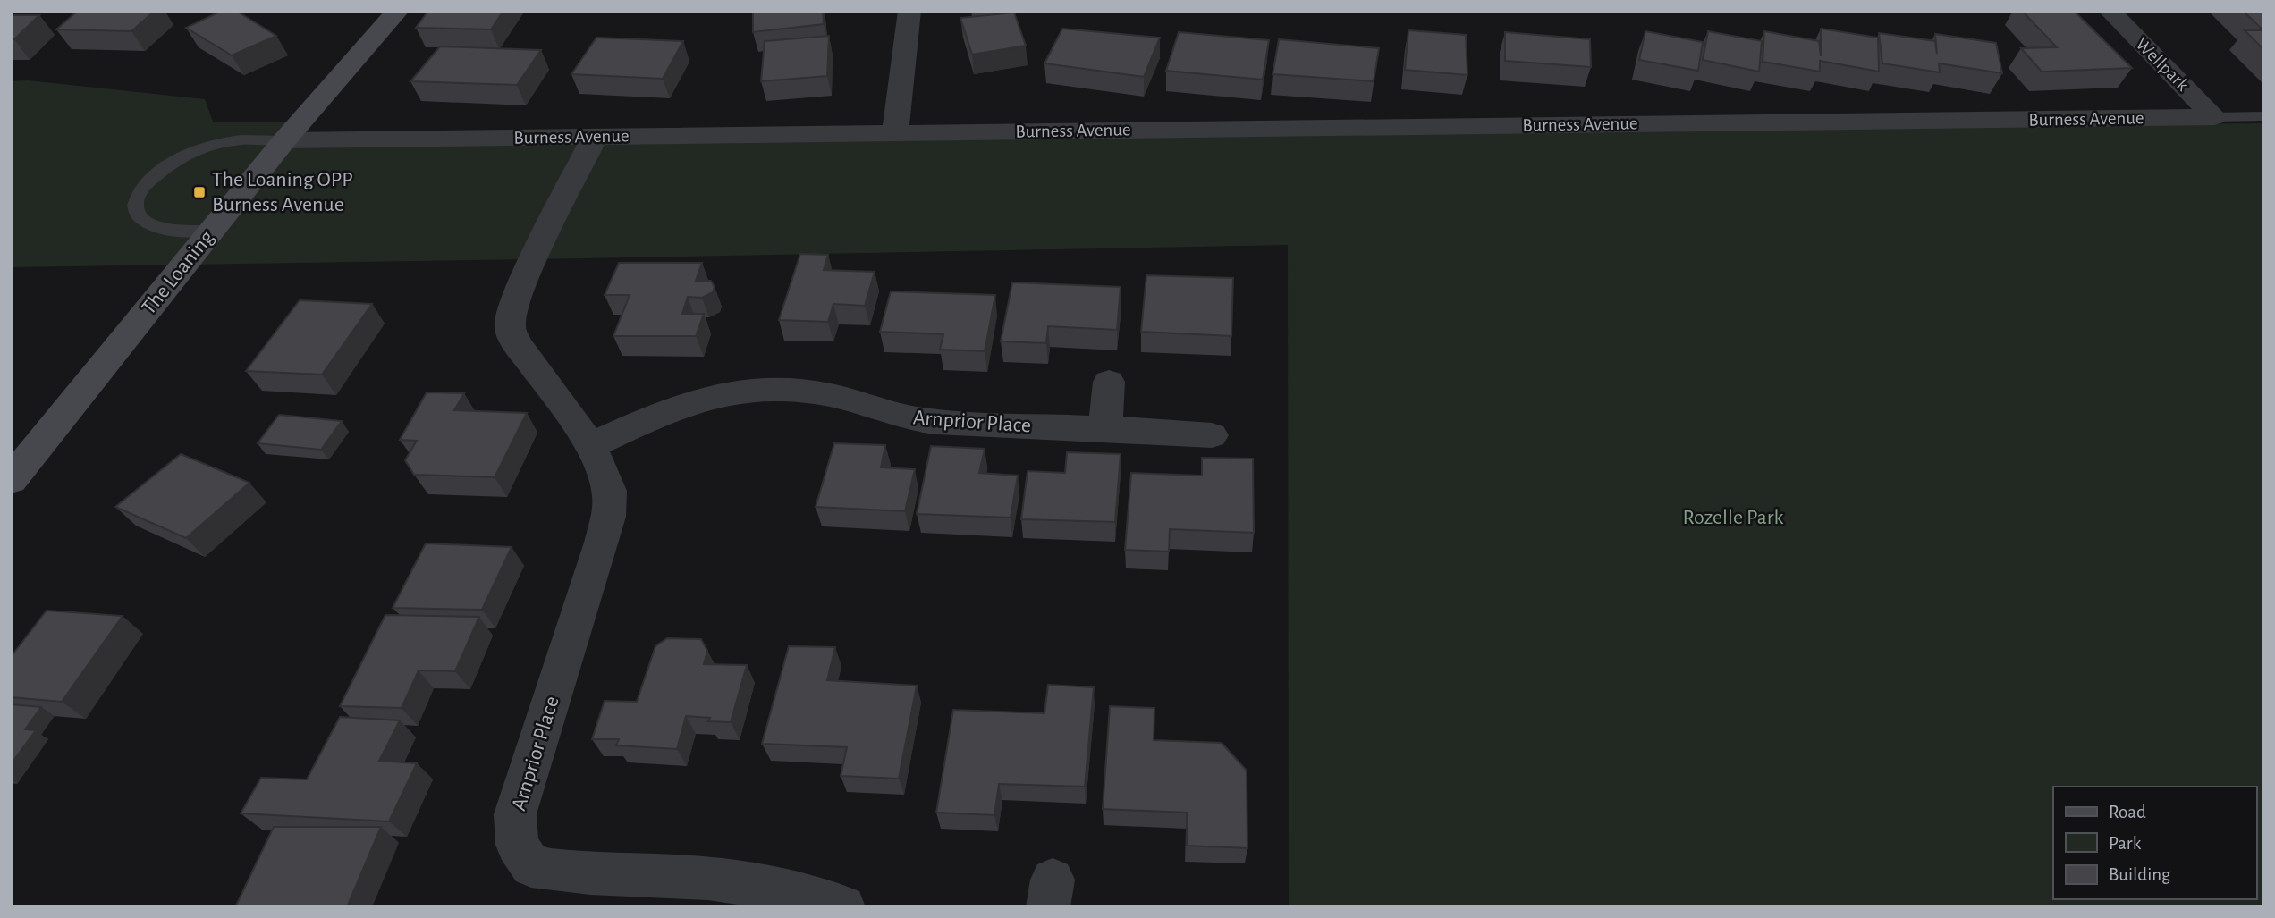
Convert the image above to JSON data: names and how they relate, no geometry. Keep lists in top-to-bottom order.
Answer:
{
  "streets": {
    "street": [
      "Wellpark",
      "Burness Avenue",
      "The Loaning",
      "Arnprior Place"
    ]
  },
  "crossings": [
    ["Wellpark", "Burness Avenue"],
    ["Burness Avenue", "The Loaning"],
    ["Burness Avenue", "Arnprior Place"]
  ],
  "parks": ["Rozelle Park"],
  "places": {
    "transit": ["The Loaning OPP Burness Avenue"]
  },
  "legend": ["Road", "Park", "Building"]
}
